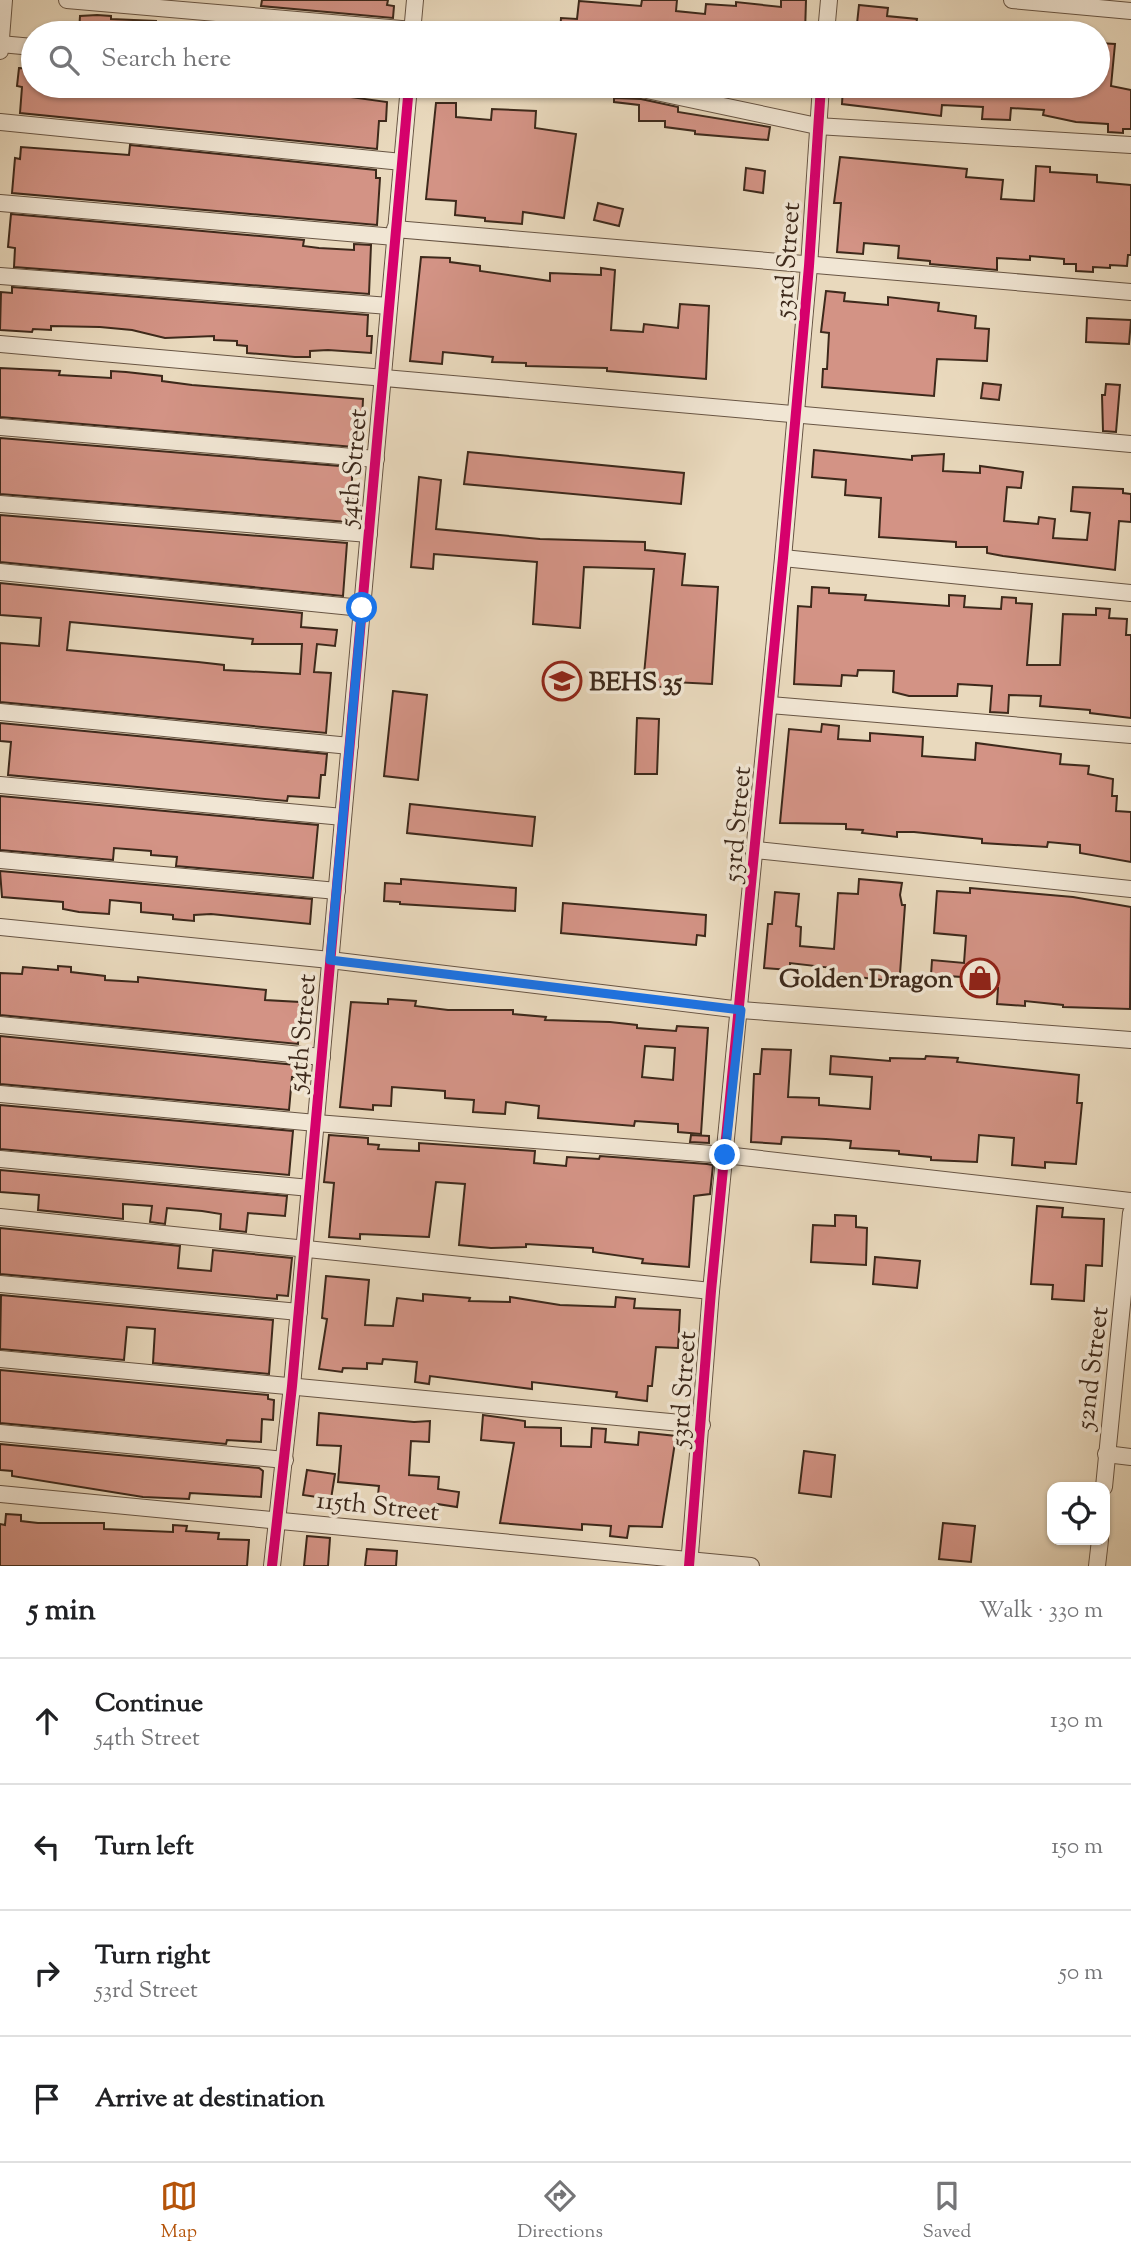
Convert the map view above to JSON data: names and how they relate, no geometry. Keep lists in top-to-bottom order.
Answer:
{
  "streets": {
    "street": [
      "53rd Street",
      "54th Street",
      "52nd Street",
      "115th Street"
    ]
  },
  "crossings": [
    ["53rd Street", "115th Street"],
    ["54th Street", "115th Street"]
  ],
  "places": {
    "school or university": ["BEHS 35"],
    "shop": ["Golden Dragon"]
  },
  "page": {
    "search": "Search here",
    "heading": ["5 min", "Walk · 330 m"],
    "list": [
      ["Continue", "54th Street", "130 m"],
      ["Turn left", "150 m"],
      ["Turn right", "53rd Street", "50 m"],
      "Arrive at destination"
    ],
    "nav": ["Map", "Directions", "Saved"]
  }
}
